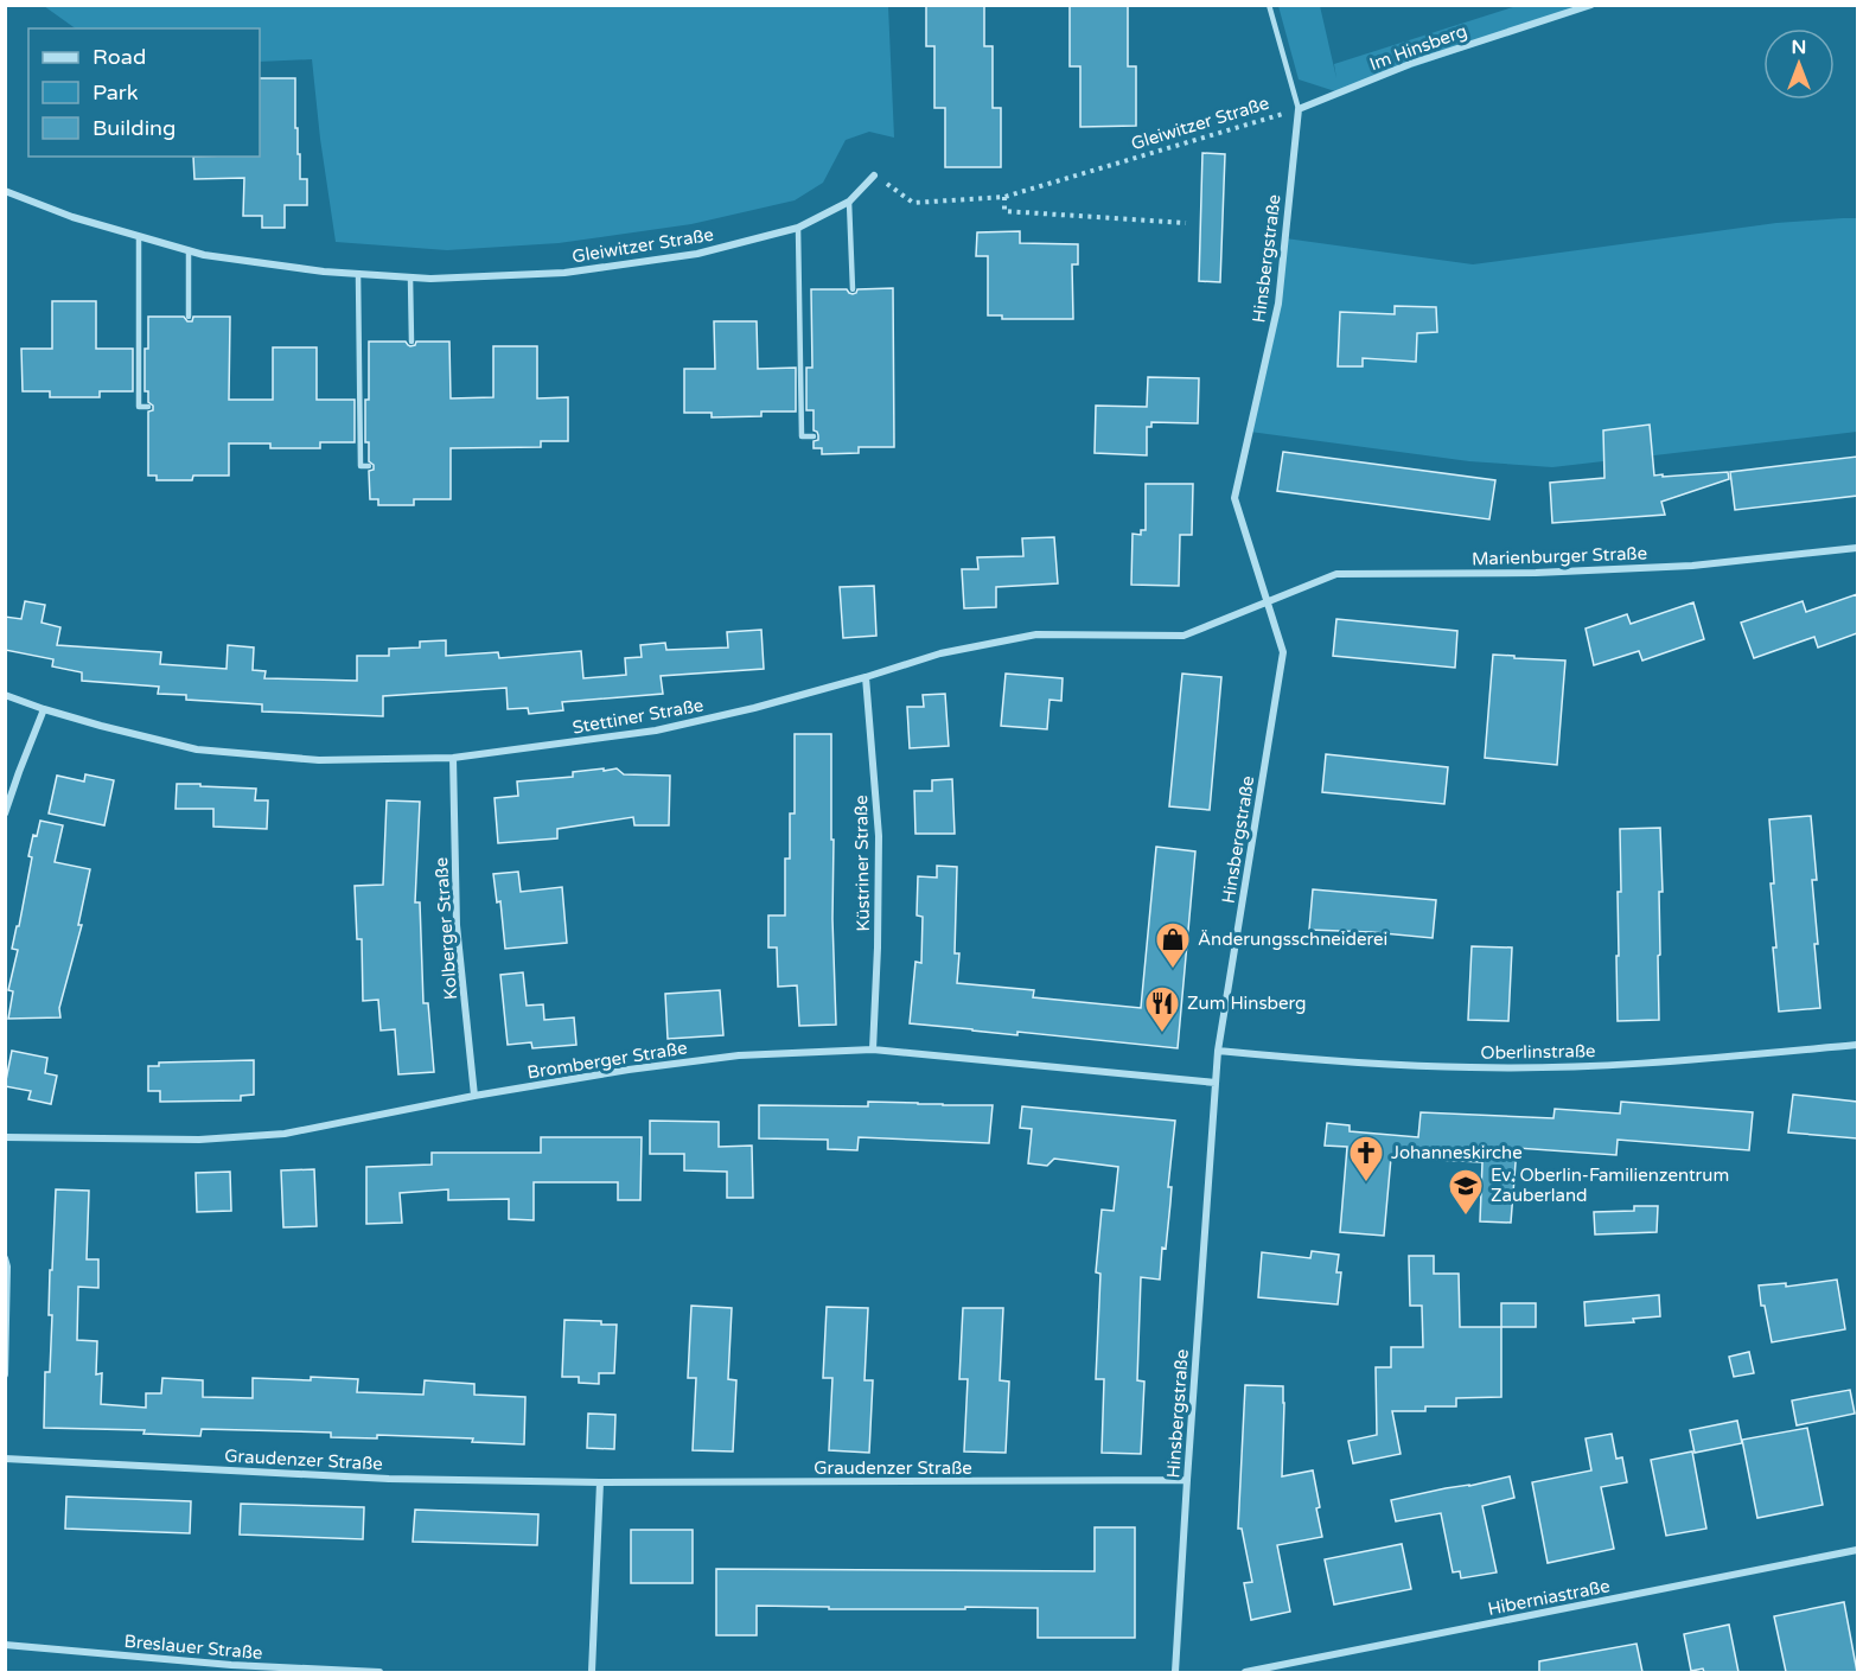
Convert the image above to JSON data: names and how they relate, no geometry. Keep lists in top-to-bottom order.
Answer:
{
  "streets": {
    "street": [
      "Im Hinsberg",
      "Gleiwitzer Straße",
      "Hinsbergstraße",
      "Marienburger Straße",
      "Stettiner Straße",
      "Küstriner Straße",
      "Kolberger Straße",
      "Oberlinstraße",
      "Bromberger Straße",
      "Graudenzer Straße",
      "Hiberniastraße",
      "Breslauer Straße"
    ]
  },
  "crossings": [
    ["Im Hinsberg", "Gleiwitzer Straße"],
    ["Im Hinsberg", "Hinsbergstraße"],
    ["Gleiwitzer Straße", "Hinsbergstraße"],
    ["Hinsbergstraße", "Marienburger Straße"],
    ["Hinsbergstraße", "Stettiner Straße"],
    ["Hinsbergstraße", "Oberlinstraße"],
    ["Hinsbergstraße", "Bromberger Straße"],
    ["Hinsbergstraße", "Graudenzer Straße"],
    ["Marienburger Straße", "Stettiner Straße"],
    ["Stettiner Straße", "Küstriner Straße"],
    ["Stettiner Straße", "Kolberger Straße"],
    ["Küstriner Straße", "Bromberger Straße"],
    ["Kolberger Straße", "Bromberger Straße"]
  ],
  "places": {
    "shop": ["Änderungsschneiderei"],
    "restaurant": ["Zum Hinsberg"],
    "church": ["Johanneskirche"],
    "school or university": ["Ev. Oberlin-Familienzentrum Zauberland"]
  },
  "legend": ["Road", "Park", "Building"],
  "north": "top"
}
